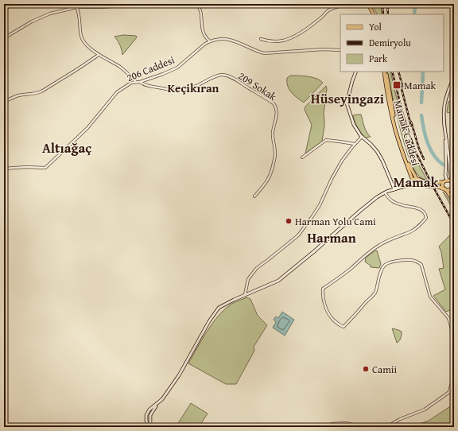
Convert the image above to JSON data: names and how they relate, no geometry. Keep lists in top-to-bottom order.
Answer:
{
  "streets": {
    "main road": ["Mamak Caddesi"],
    "street": ["206 Caddesi", "209 Sokak"]
  },
  "crossings": [
    ["206 Caddesi", "209 Sokak"]
  ],
  "districts": [
    "Keçikıran",
    "Hüseyingazi",
    "Altıağaç",
    "Mamak",
    "Harman"
  ],
  "places": {
    "transit": ["Mamak"],
    "other": ["Harman Yolu Cami", "Camii"]
  },
  "legend": ["Yol", "Demiryolu", "Park"]
}
